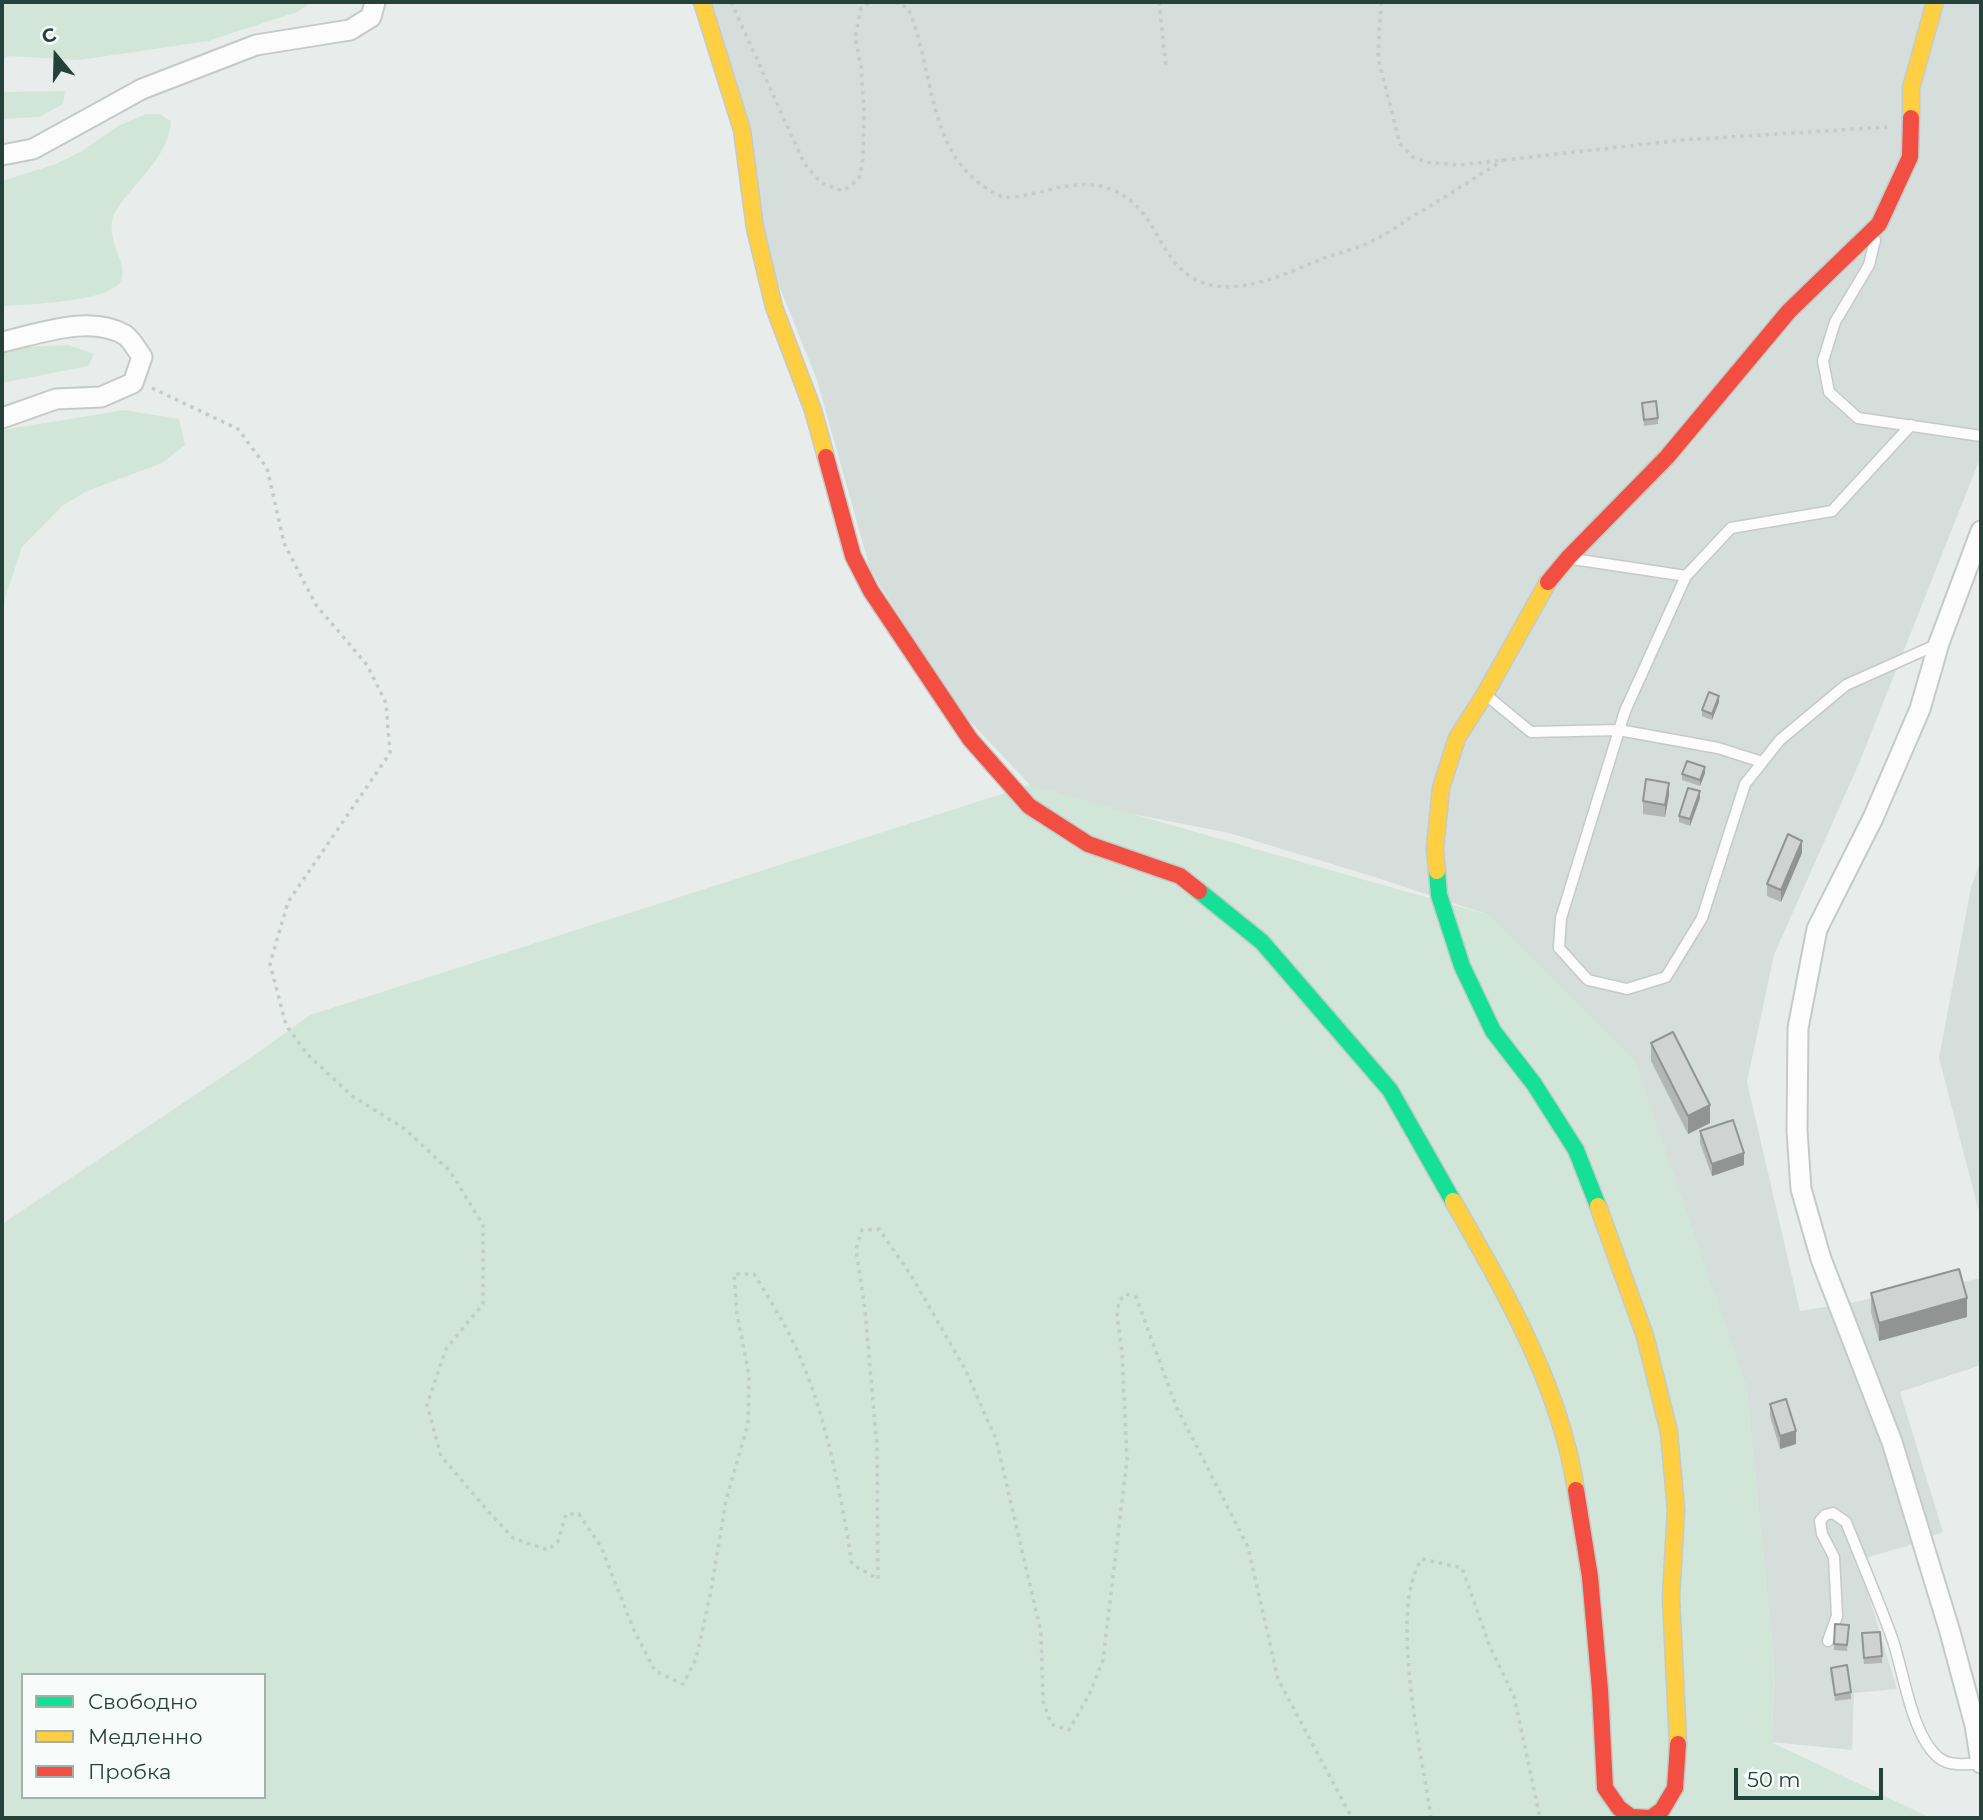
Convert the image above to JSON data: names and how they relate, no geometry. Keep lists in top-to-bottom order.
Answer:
{
  "legend": ["Свободно", "Медленно", "Пробка"],
  "scale_bar": "50 m",
  "north": "top"
}
